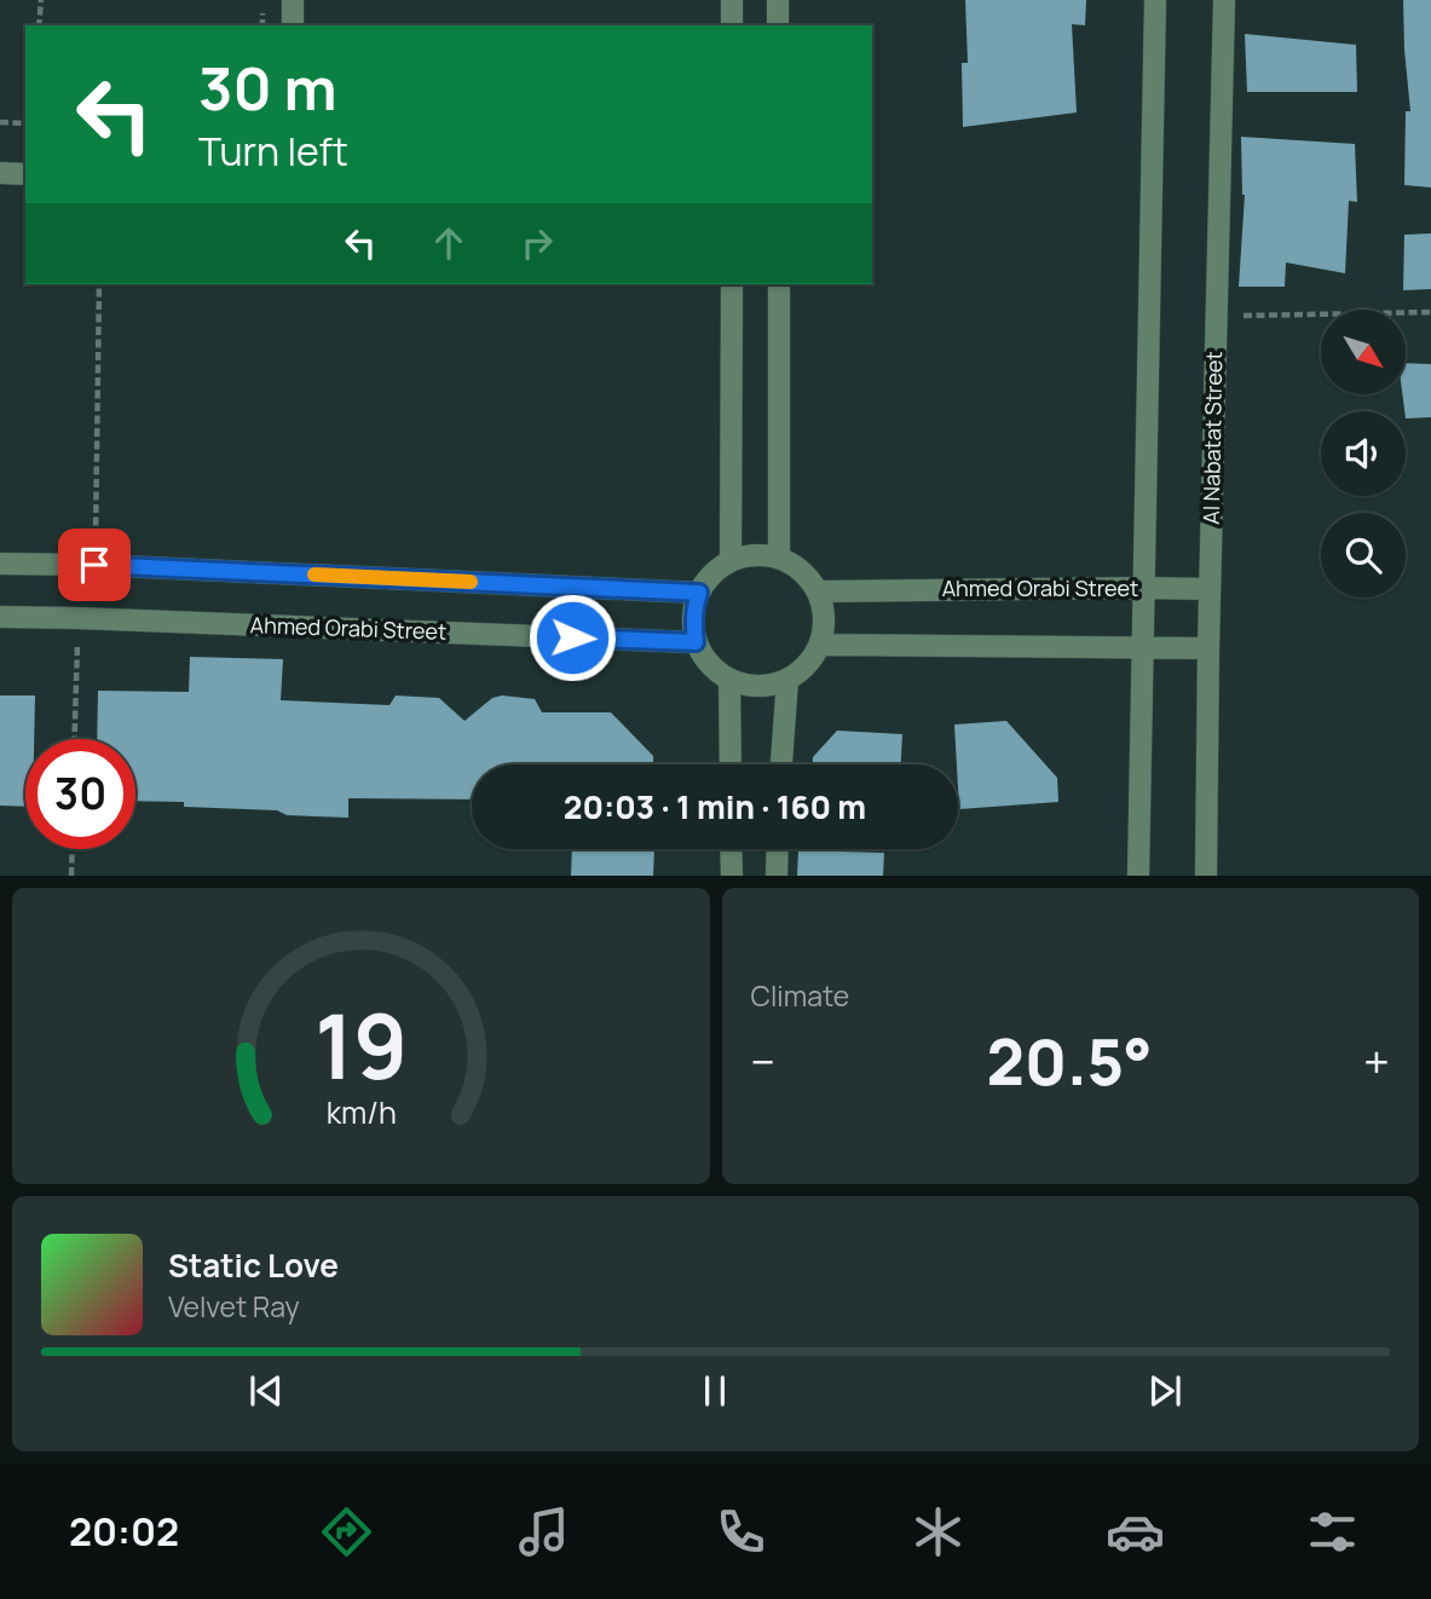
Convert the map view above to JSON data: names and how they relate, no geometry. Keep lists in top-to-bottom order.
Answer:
{
  "streets": {
    "street": ["Al Nabatat Street", "Ahmed Orabi Street"]
  },
  "crossings": [
    ["Al Nabatat Street", "Ahmed Orabi Street"]
  ],
  "north": "bottom right",
  "page": {
    "turn": ["30 m", "Turn left"],
    "limit": "30",
    "trip": "20:03 · 1 min · 160 m",
    "tile": "Climate",
    "heat": ["−", "20.5°", "+"],
    "song": ["Static Love", "Velvet Ray"],
    "tabs": "20:02",
    "gauge": ["19", "km/h"]
  }
}
